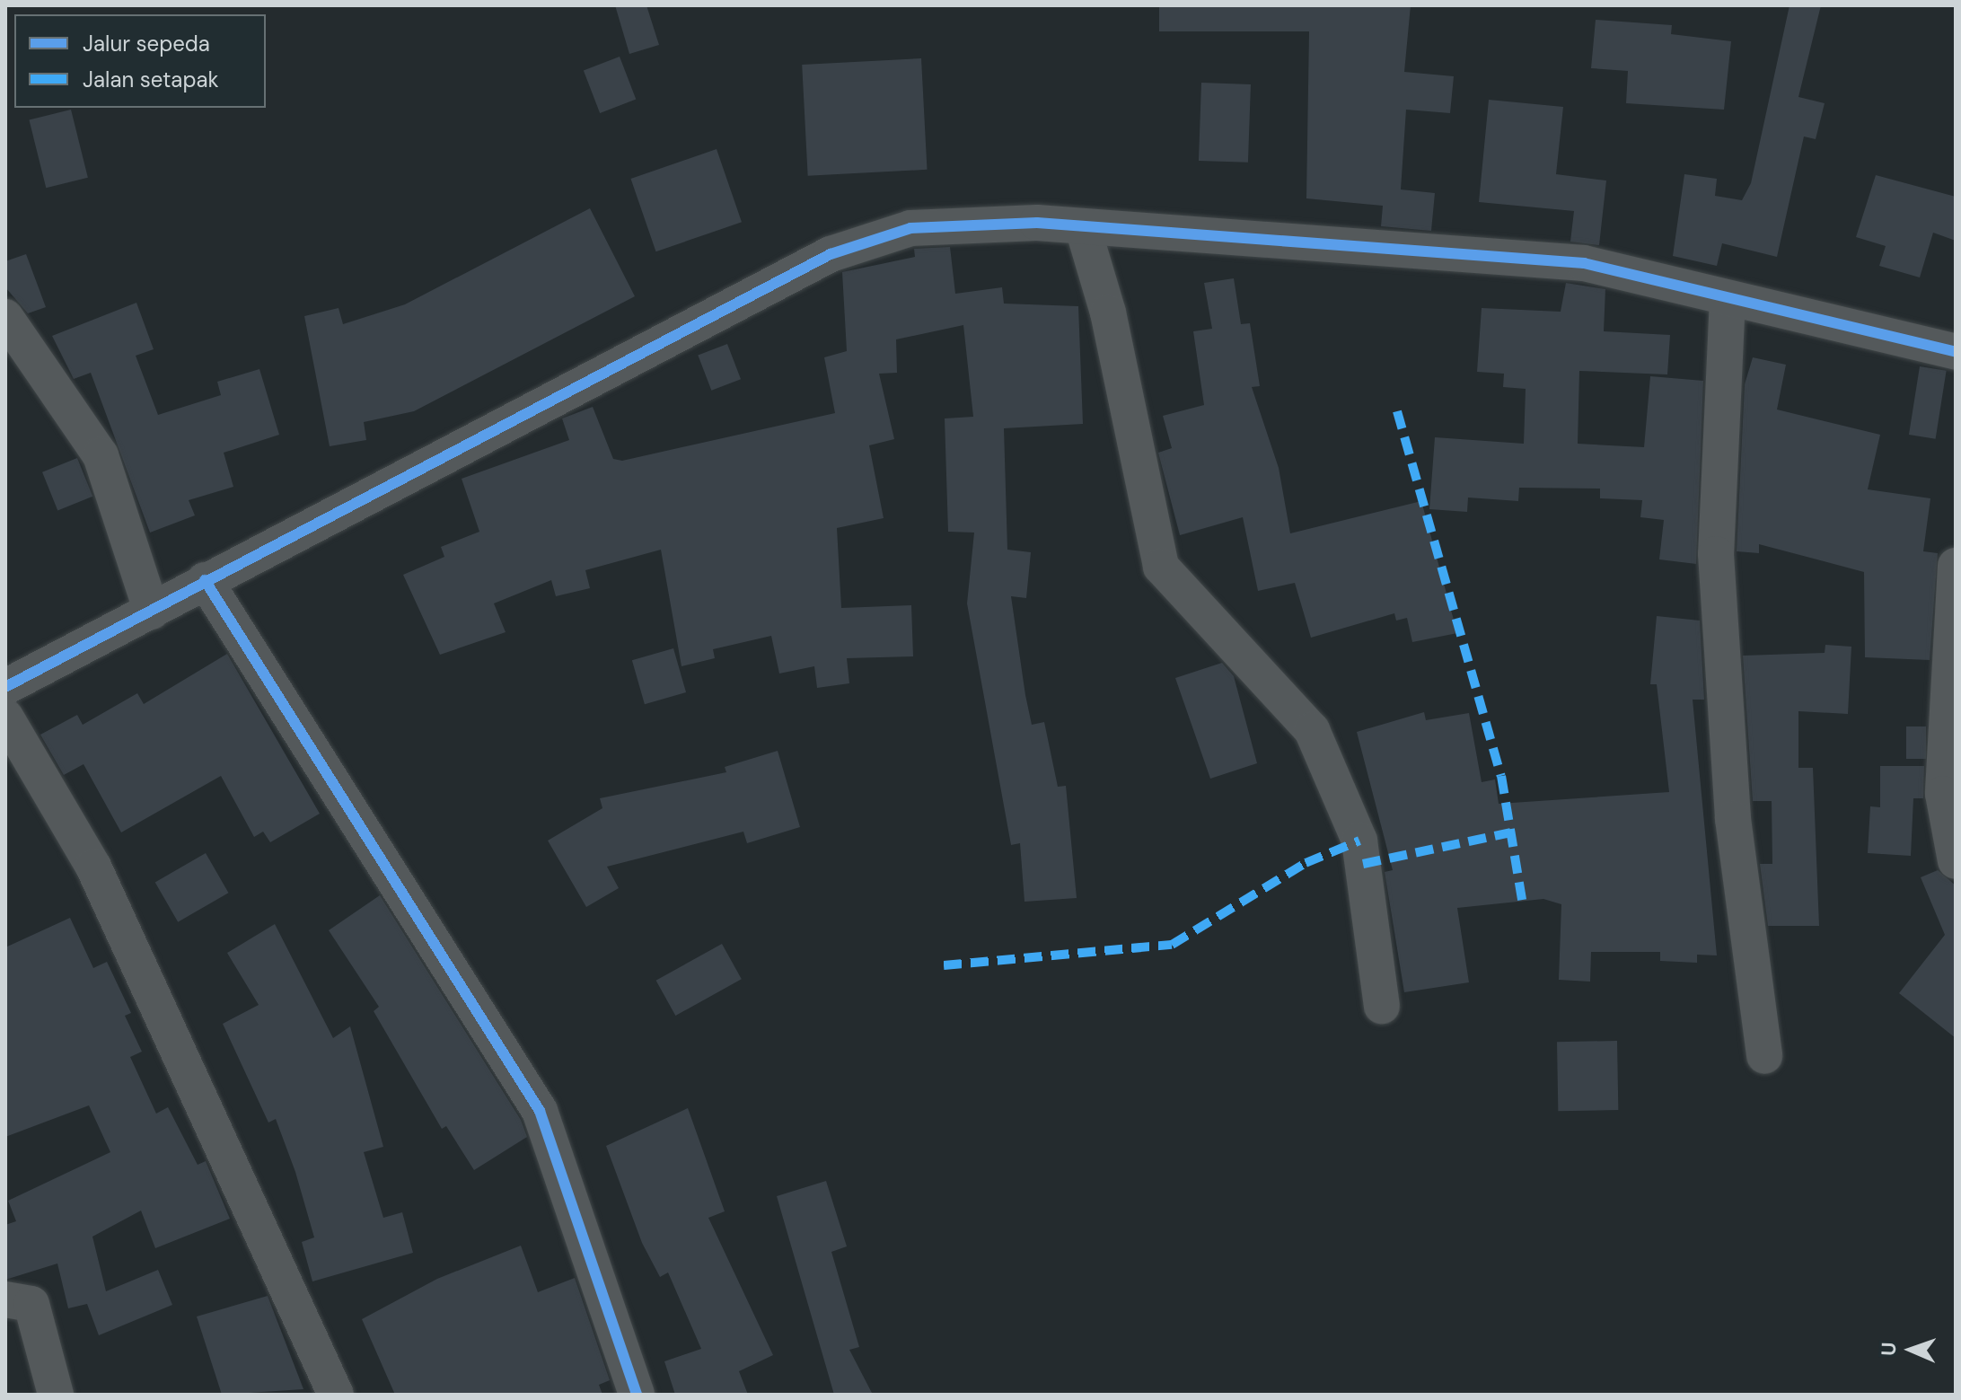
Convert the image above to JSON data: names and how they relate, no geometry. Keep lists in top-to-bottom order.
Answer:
{
  "legend": ["Jalur sepeda", "Jalan setapak"],
  "north": "left"
}
